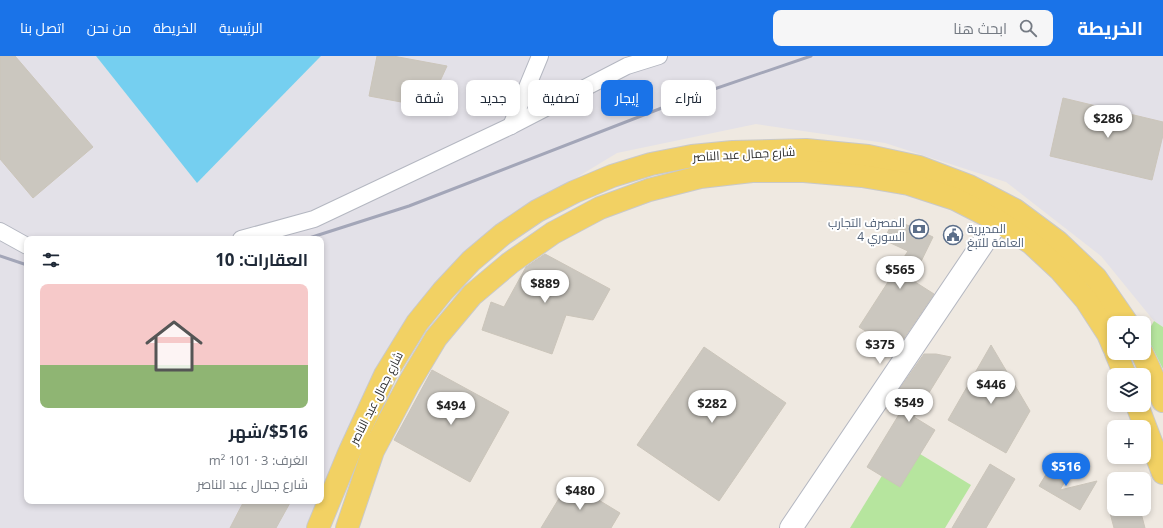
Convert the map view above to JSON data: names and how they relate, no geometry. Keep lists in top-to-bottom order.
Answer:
{
  "streets": {
    "main road": ["شارع جمال عبد الناصر"]
  },
  "places": {
    "bank": ["المصرف التجارب السوري 4"],
    "public building": ["المديرية العامة للتبغ"]
  },
  "page": {
    "header": "الخريطة",
    "search": "ابحث هنا",
    "nav": [
      "الرئيسية",
      "الخريطة",
      "من نحن",
      "اتصل بنا"
    ],
    "chip": [
      "شراء",
      "إيجار",
      "تصفية",
      "جديد",
      "شقة"
    ],
    "price": [
      "$286",
      "$565",
      "$889",
      "$375",
      "$446",
      "$549",
      "$282",
      "$494",
      "$516",
      "$480"
    ],
    "heading": "العقارات: 10",
    "list": [
      {
        "name": "$516/شهر",
        "note": "الغرف: 3 · 101 m² · شارع جمال عبد الناصر"
      }
    ],
    "map_buttons": ["+", "−"]
  }
}
